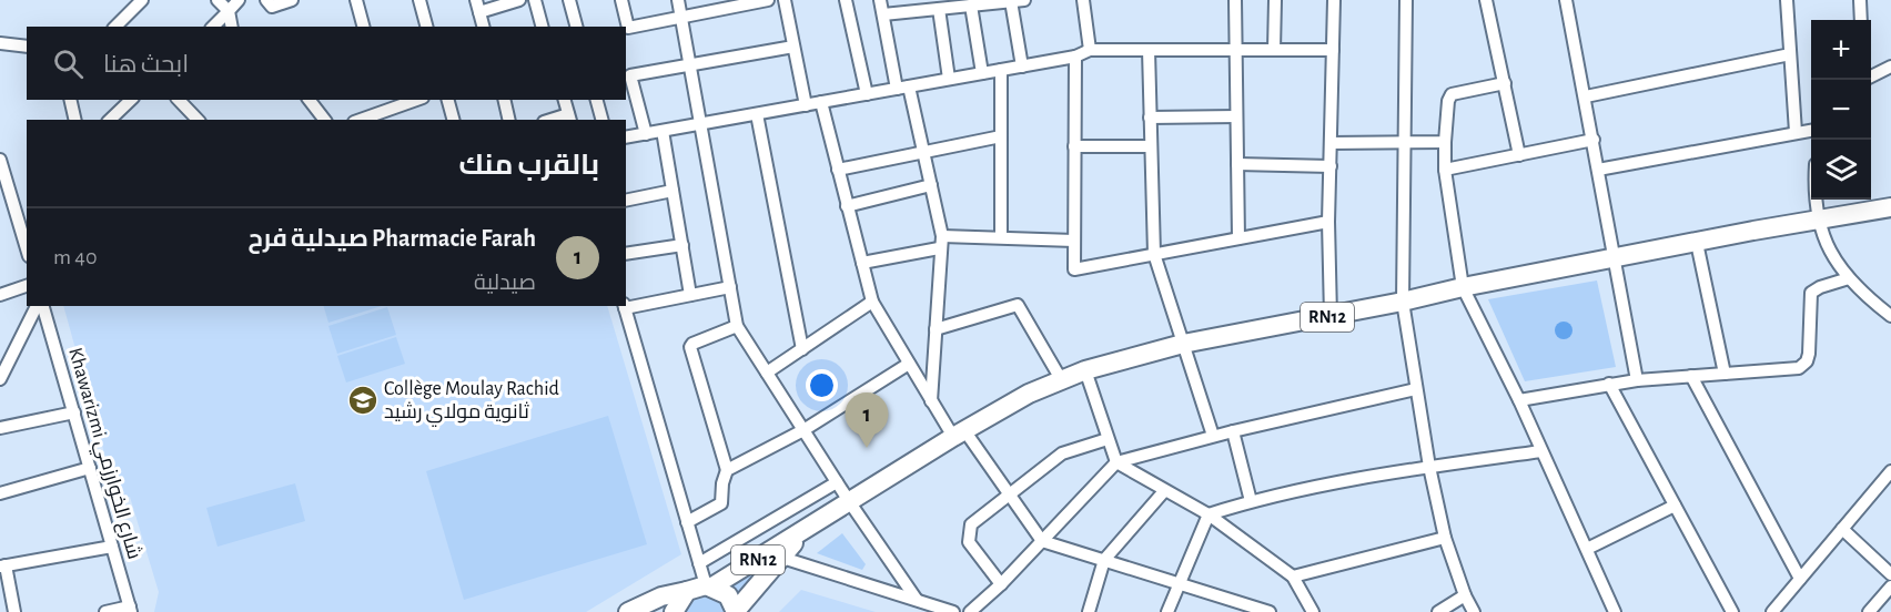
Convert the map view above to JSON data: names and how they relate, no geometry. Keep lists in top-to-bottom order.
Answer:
{
  "streets": {
    "main road": ["RN12"],
    "street": ["Khawarizmi شارع الخوارزمي"]
  },
  "places": {
    "school or university": ["Collège Moulay Rachid ثانوية مولاي رشيد"]
  },
  "page": {
    "map_buttons": ["+", "−"],
    "search": "ابحث هنا",
    "heading": "بالقرب منك",
    "list": [
      {
        "mark": "1",
        "name": "Pharmacie Farah صيدلية فرح",
        "note": "صيدلية",
        "value": "40 m"
      }
    ],
    "pins": "1"
  }
}
